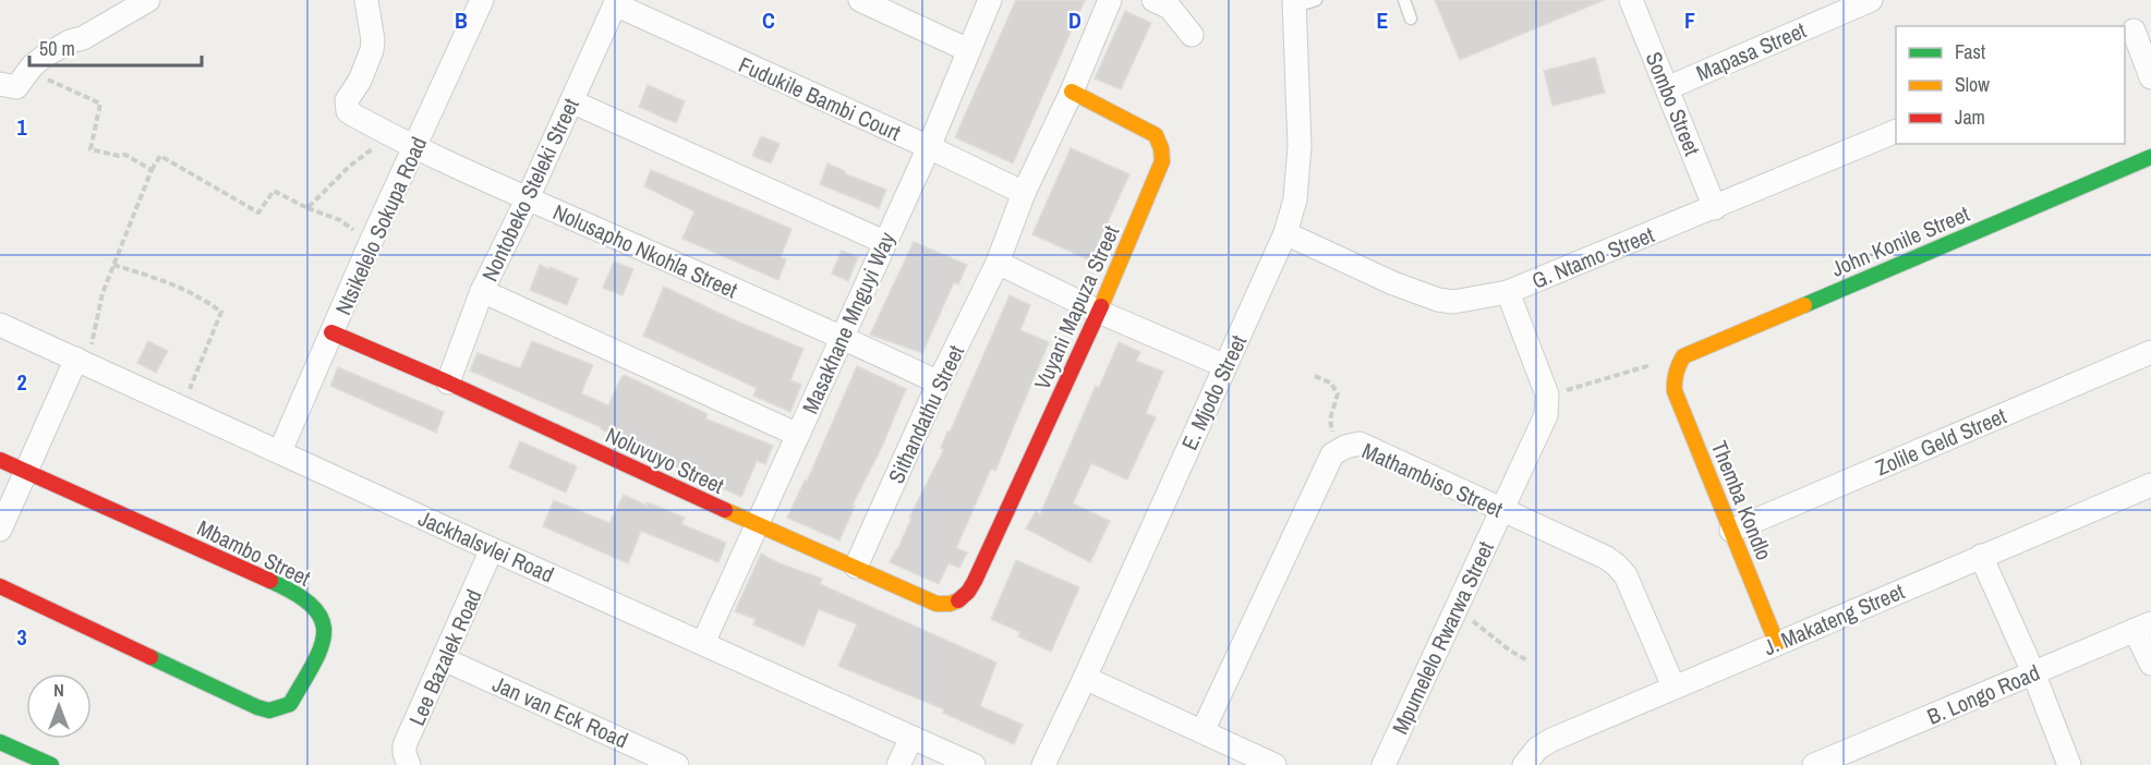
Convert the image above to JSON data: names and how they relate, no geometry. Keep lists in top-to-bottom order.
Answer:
{
  "streets": {
    "street": [
      "Mapasa Street",
      "Fudukile Bambi Court",
      "Sombo Street",
      "Nontobeko Steleki Street",
      "Ntsikelelo Sokupa Road",
      "John Konile Street",
      "Nolusapho Nkohla Street",
      "G. Ntamo Street",
      "Vuyani Mapuza Street",
      "Masakhane Mnguyi Way",
      "E. Mjodo Street",
      "Sithandathu Street",
      "Zolile Geld Street",
      "Noluvuyo Street",
      "Mathambiso Street",
      "Themba Kondlo",
      "Jackhalsvlei Road",
      "Mbambo Street",
      "J. Makateng Street",
      "Mpumelelo Rwarwa Street",
      "Lee Bazalek Road",
      "B. Longo Road",
      "Jan van Eck Road"
    ]
  },
  "crossings": [
    ["Mapasa Street", "Sombo Street"],
    ["Fudukile Bambi Court", "Nontobeko Steleki Street"],
    ["Fudukile Bambi Court", "Masakhane Mnguyi Way"],
    ["Fudukile Bambi Court", "Sithandathu Street"],
    ["Sombo Street", "G. Ntamo Street"],
    ["Nontobeko Steleki Street", "Nolusapho Nkohla Street"],
    ["Nontobeko Steleki Street", "Noluvuyo Street"],
    ["Ntsikelelo Sokupa Road", "Nolusapho Nkohla Street"],
    ["Ntsikelelo Sokupa Road", "Noluvuyo Street"],
    ["Ntsikelelo Sokupa Road", "Jackhalsvlei Road"],
    ["John Konile Street", "Themba Kondlo"],
    ["Nolusapho Nkohla Street", "Masakhane Mnguyi Way"],
    ["Nolusapho Nkohla Street", "Sithandathu Street"],
    ["G. Ntamo Street", "E. Mjodo Street"],
    ["Vuyani Mapuza Street", "Sithandathu Street"],
    ["Vuyani Mapuza Street", "Noluvuyo Street"],
    ["Masakhane Mnguyi Way", "Noluvuyo Street"],
    ["Masakhane Mnguyi Way", "Jackhalsvlei Road"],
    ["Sithandathu Street", "Noluvuyo Street"],
    ["Zolile Geld Street", "Themba Kondlo"],
    ["Mathambiso Street", "J. Makateng Street"],
    ["Mathambiso Street", "Mpumelelo Rwarwa Street"],
    ["Themba Kondlo", "J. Makateng Street"],
    ["Jackhalsvlei Road", "Lee Bazalek Road"],
    ["Lee Bazalek Road", "Jan van Eck Road"]
  ],
  "legend": ["Fast", "Slow", "Jam"],
  "scale_bar": "50 m",
  "north": "top",
  "grid": {
    "columns": [
      "B",
      "C",
      "D",
      "E",
      "F"
    ],
    "rows": ["1", "2", "3"]
  }
}
